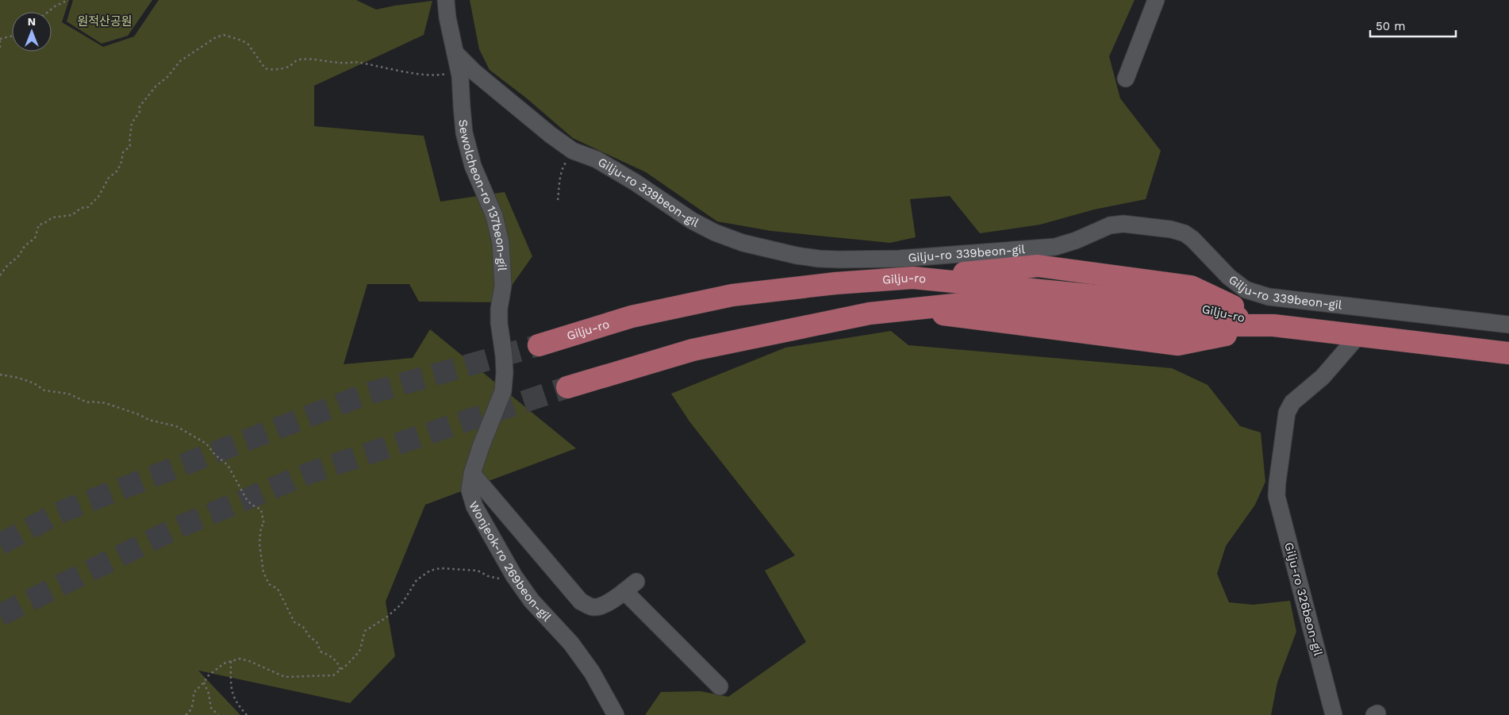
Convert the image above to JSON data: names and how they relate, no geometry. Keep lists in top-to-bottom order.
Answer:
{
  "streets": {
    "main road": ["Gilju-ro"],
    "street": [
      "Gilju-ro 339beon-gil",
      "Sewolcheon-ro 137beon-gil",
      "Wonjeok-ro 269beon-gil",
      "Gilju-ro 326beon-gil"
    ]
  },
  "crossings": [
    ["Gilju-ro 339beon-gil", "Sewolcheon-ro 137beon-gil"],
    ["Sewolcheon-ro 137beon-gil", "Wonjeok-ro 269beon-gil"]
  ],
  "parks": ["원적산공원"],
  "scale_bar": "50 m",
  "north": "top"
}
